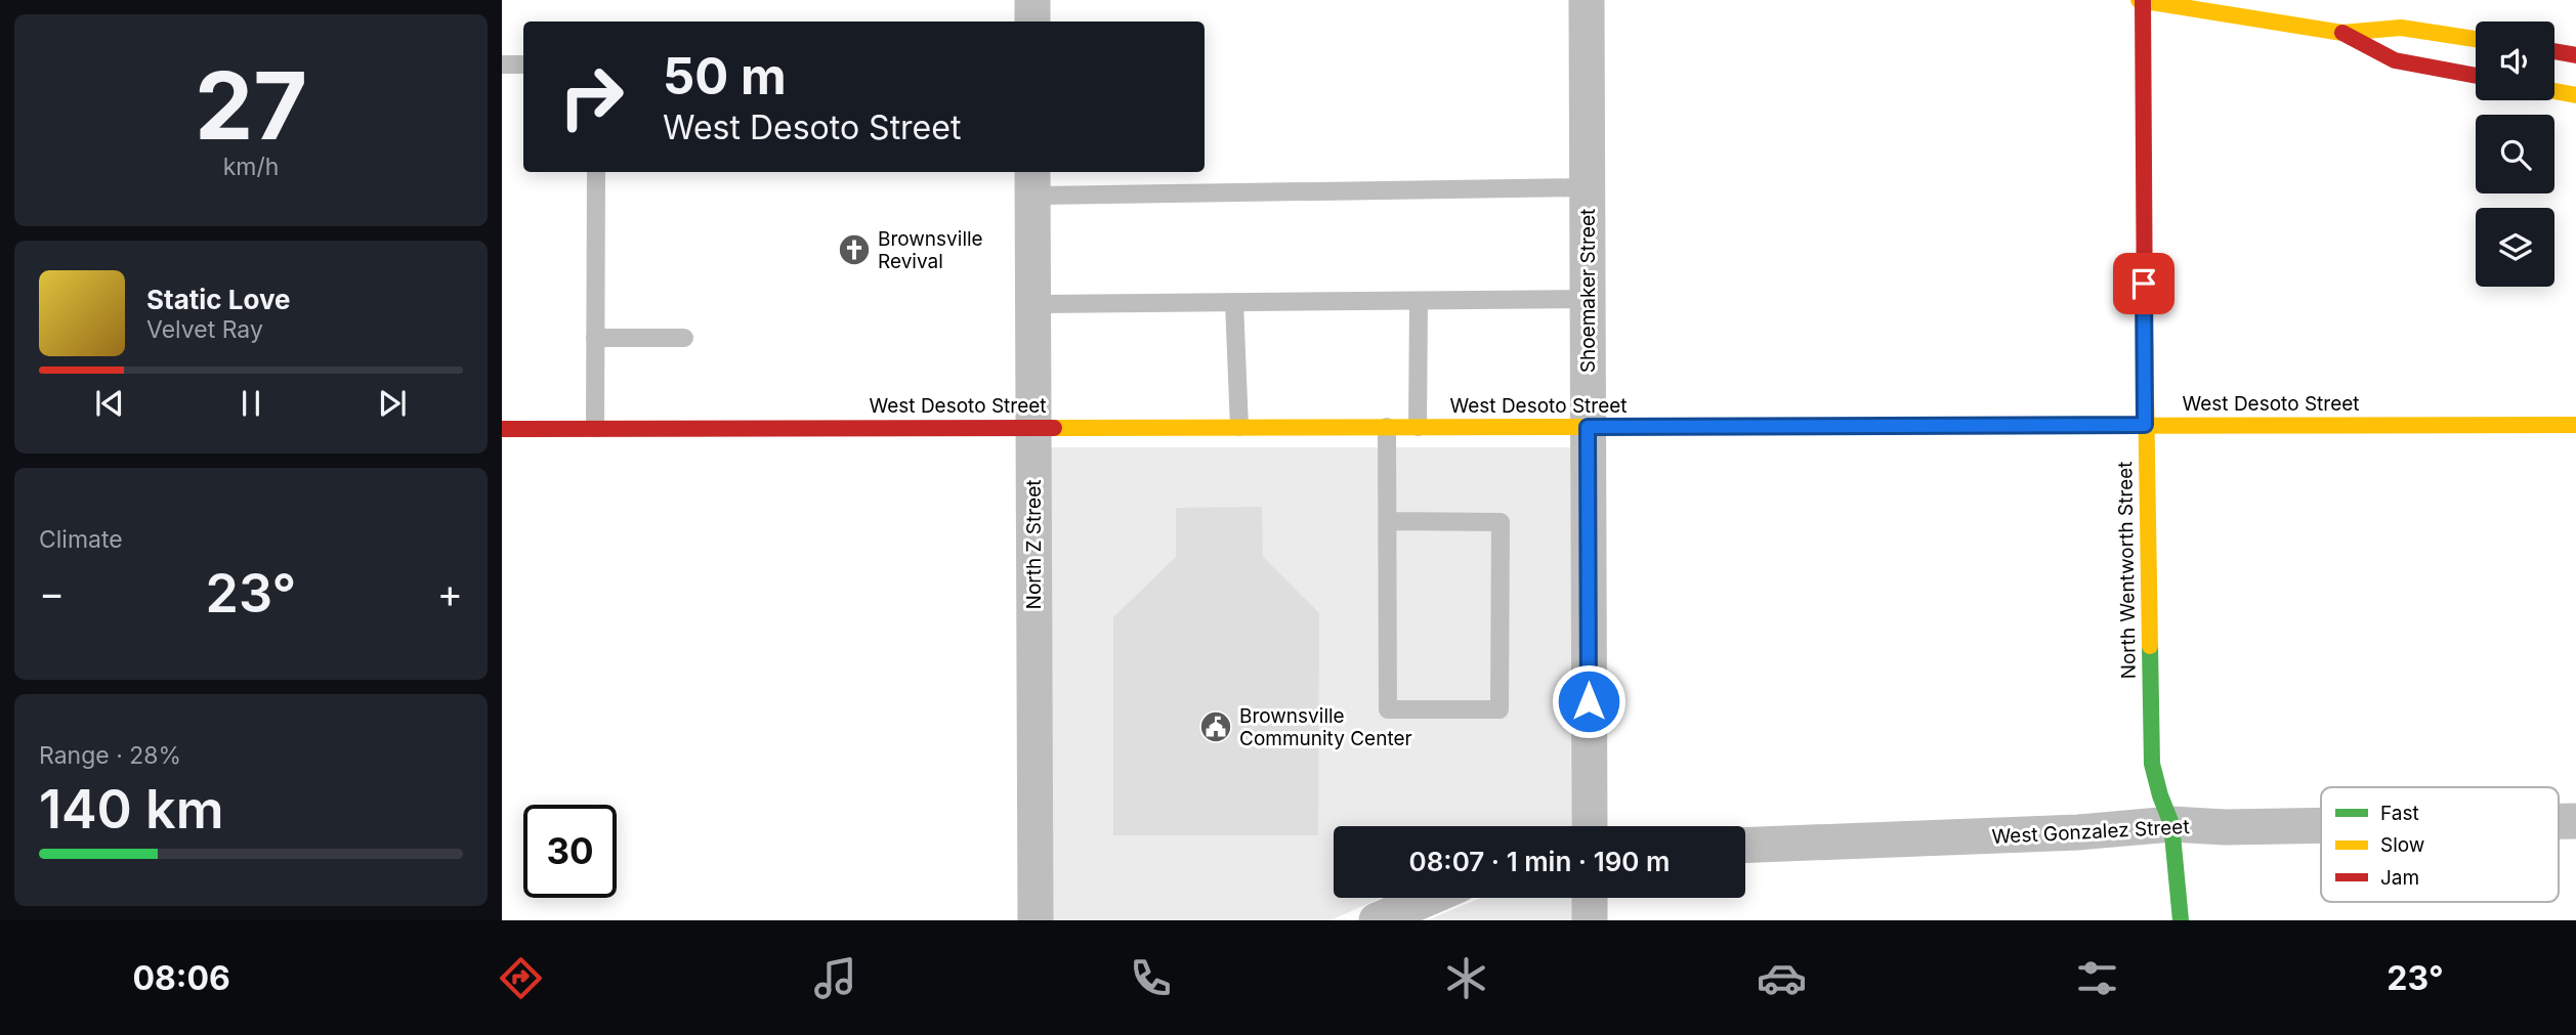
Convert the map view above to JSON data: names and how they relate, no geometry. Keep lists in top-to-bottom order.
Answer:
{
  "streets": {
    "street": [
      "Shoemaker Street",
      "West Desoto Street",
      "North Z Street",
      "North Wentworth Street",
      "West Gonzalez Street"
    ]
  },
  "crossings": [
    ["Shoemaker Street", "West Desoto Street"],
    ["West Desoto Street", "North Z Street"],
    ["West Desoto Street", "North Wentworth Street"],
    ["North Wentworth Street", "West Gonzalez Street"]
  ],
  "places": {
    "church": ["Brownsville Revival"],
    "public building": ["Brownsville Community Center"]
  },
  "legend": ["Fast", "Slow", "Jam"],
  "page": {
    "tile": [
      ["27", "km/h"],
      "Climate",
      ["Range · 28%", "140 km"]
    ],
    "turn": ["50 m", "West Desoto Street"],
    "song": ["Static Love", "Velvet Ray"],
    "heat": ["−", "23°", "+"],
    "limit": "30",
    "trip": "08:07 · 1 min · 190 m",
    "tabs": ["08:06", "23°"]
  }
}
